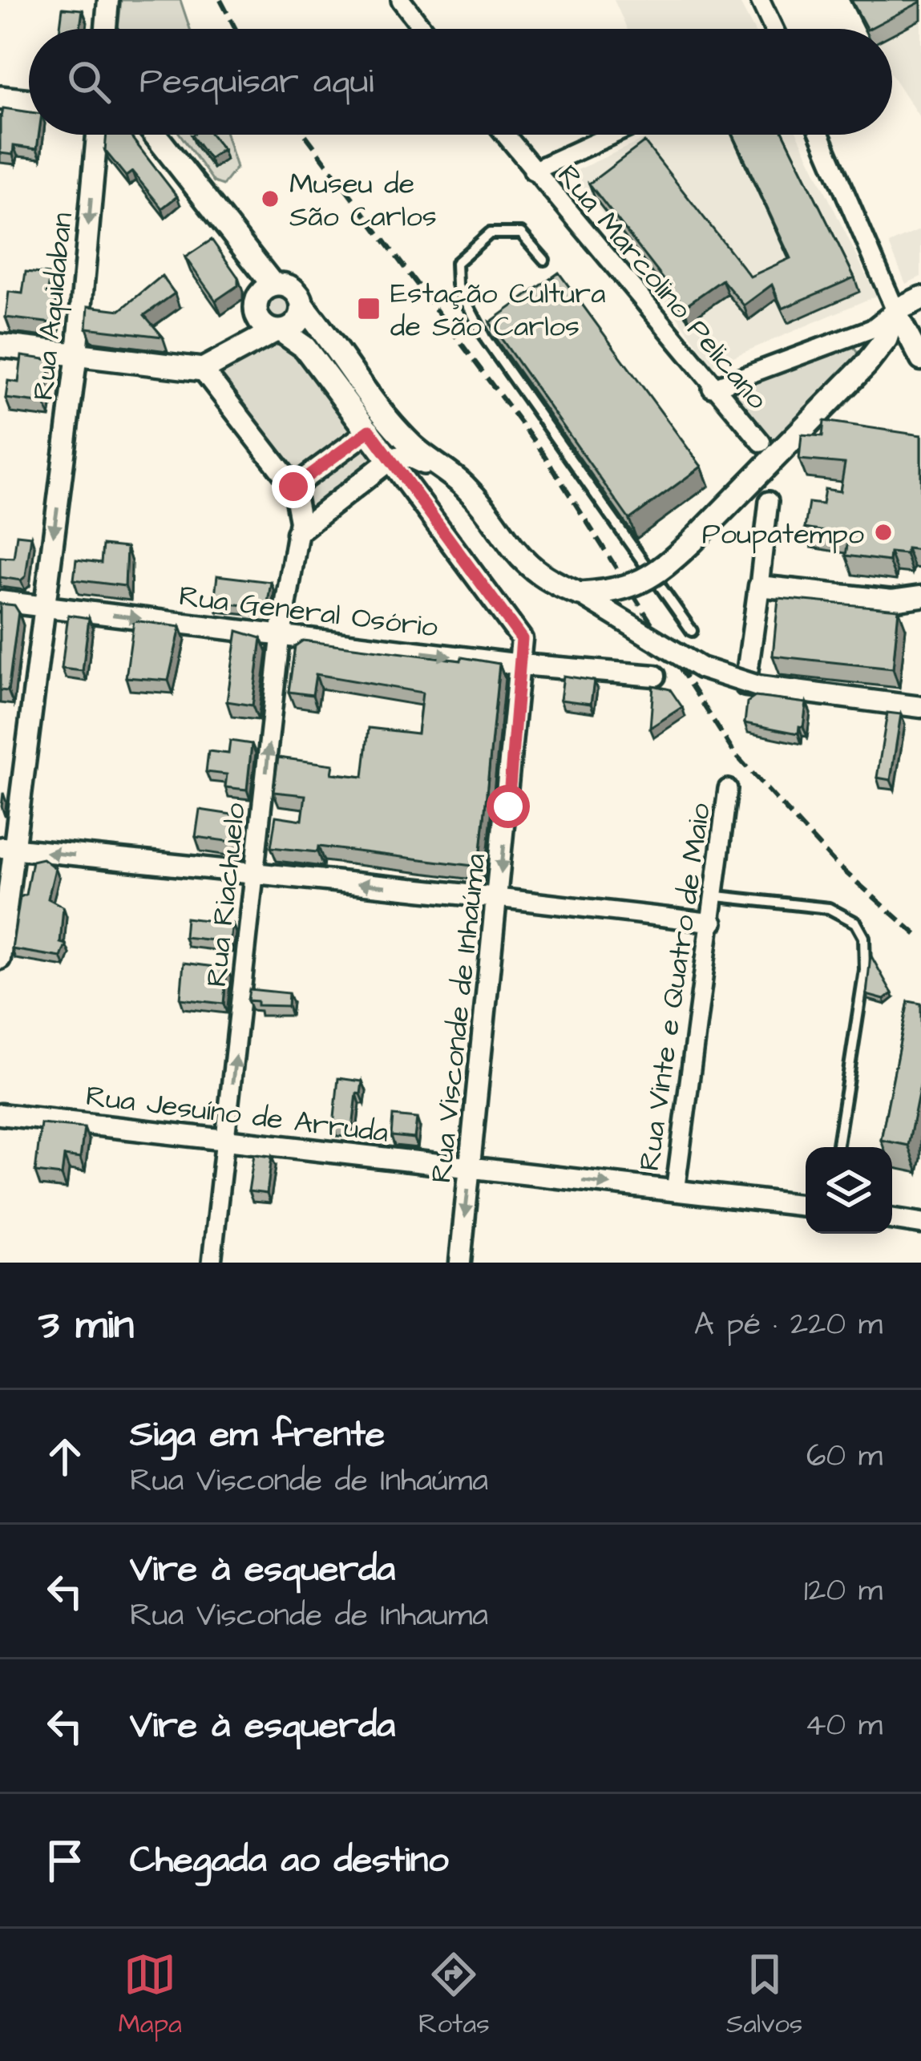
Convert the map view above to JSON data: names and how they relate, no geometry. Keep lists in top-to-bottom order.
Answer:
{
  "streets": {
    "street": [
      "Rua Marcolino Pelicano",
      "Rua Aquidaban",
      "Rua General Osório",
      "Rua Riachuelo",
      "Rua Vinte e Quatro de Maio",
      "Rua Visconde de Inhaúma",
      "Rua Jesuíno de Arruda"
    ]
  },
  "crossings": [
    ["Rua Aquidaban", "Rua General Osório"],
    ["Rua General Osório", "Rua Riachuelo"],
    ["Rua General Osório", "Rua Visconde de Inhaúma"],
    ["Rua Riachuelo", "Rua Jesuíno de Arruda"],
    ["Rua Vinte e Quatro de Maio", "Rua Jesuíno de Arruda"],
    ["Rua Visconde de Inhaúma", "Rua Jesuíno de Arruda"]
  ],
  "one_way": [
    "Rua Aquidaban",
    "Rua General Osório",
    "Rua Riachuelo",
    "Rua Visconde de Inhaúma"
  ],
  "places": {
    "other": ["Museu de São Carlos", "Poupatempo"],
    "transit": ["Estação Cultura de São Carlos"]
  },
  "page": {
    "search": "Pesquisar aqui",
    "heading": ["3 min", "A pé · 220 m"],
    "list": [
      ["Siga em frente", "Rua Visconde de Inhaúma", "60 m"],
      ["Vire à esquerda", "Rua Visconde de Inhauma", "120 m"],
      ["Vire à esquerda", "40 m"],
      "Chegada ao destino"
    ],
    "nav": ["Mapa", "Rotas", "Salvos"]
  }
}
